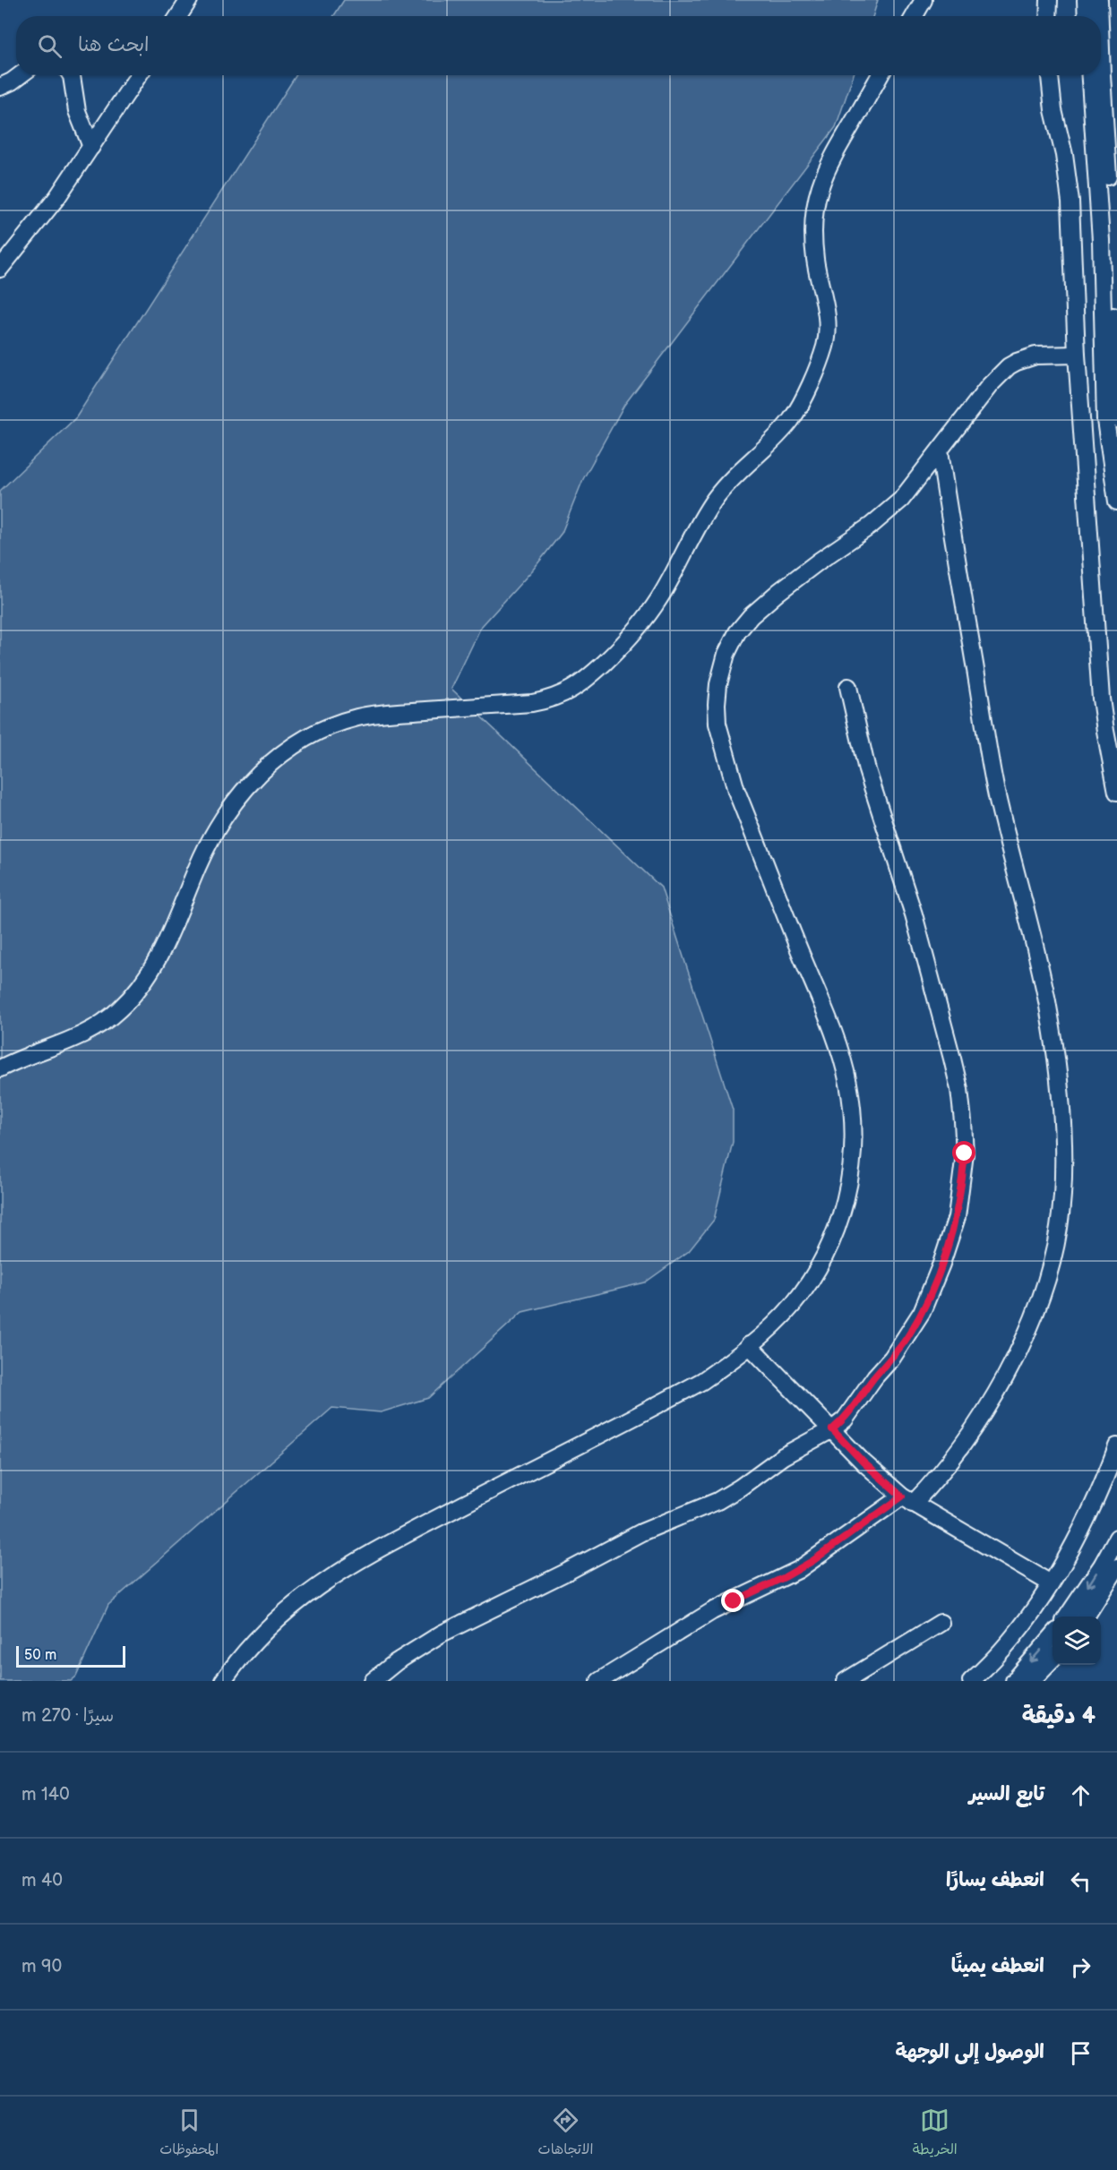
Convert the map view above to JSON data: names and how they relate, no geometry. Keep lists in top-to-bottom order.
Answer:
{
  "scale_bar": "50 m",
  "page": {
    "search": "ابحث هنا",
    "scale": "50 m",
    "heading": ["4 دقيقة", "سيرًا · 270 m"],
    "list": [
      ["تابع السير", "140 m"],
      ["انعطف يسارًا", "40 m"],
      ["انعطف يمينًا", "90 m"],
      "الوصول إلى الوجهة"
    ],
    "nav": ["الخريطة", "الاتجاهات", "المحفوظات"]
  }
}
